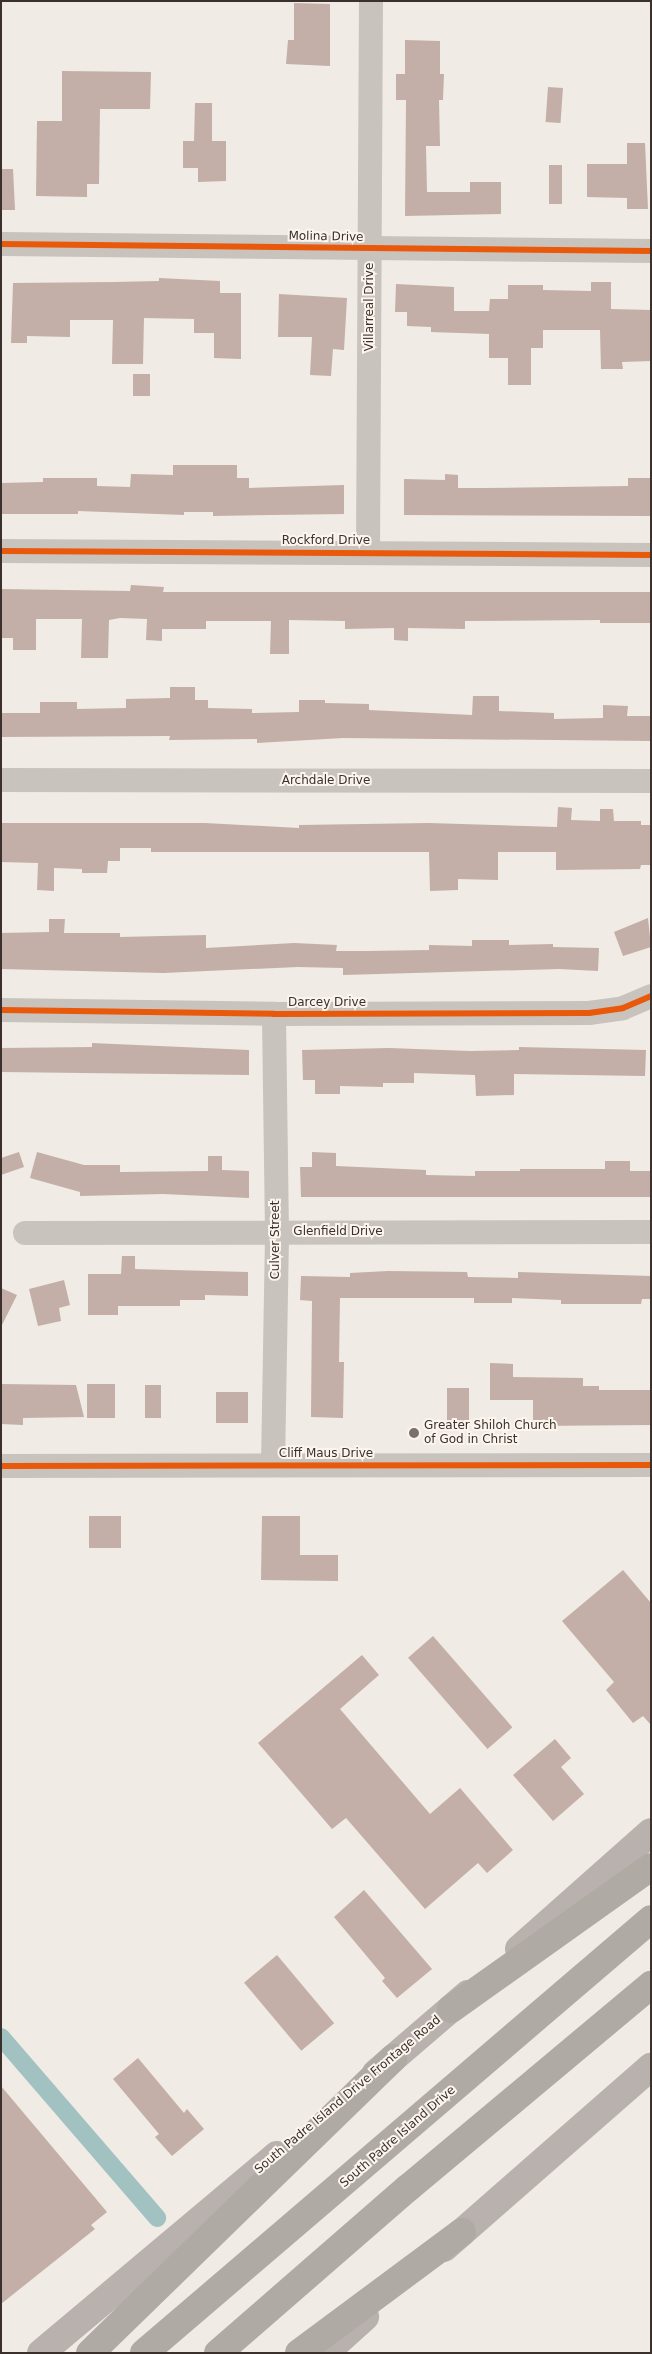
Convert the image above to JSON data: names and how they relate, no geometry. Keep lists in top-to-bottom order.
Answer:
{
  "streets": {
    "highway": ["South Padre Island Drive"],
    "main road": ["South Padre Island Drive Frontage Road"],
    "street": [
      "Molina Drive",
      "Villarreal Drive",
      "Rockford Drive",
      "Archdale Drive",
      "Darcey Drive",
      "Glenfield Drive",
      "Culver Street",
      "Cliff Maus Drive"
    ]
  },
  "crossings": [
    ["Molina Drive", "Villarreal Drive"],
    ["Villarreal Drive", "Rockford Drive"],
    ["Darcey Drive", "Culver Street"],
    ["Glenfield Drive", "Culver Street"],
    ["Culver Street", "Cliff Maus Drive"]
  ],
  "places": ["Greater Shiloh Church of God in Christ"]
}
